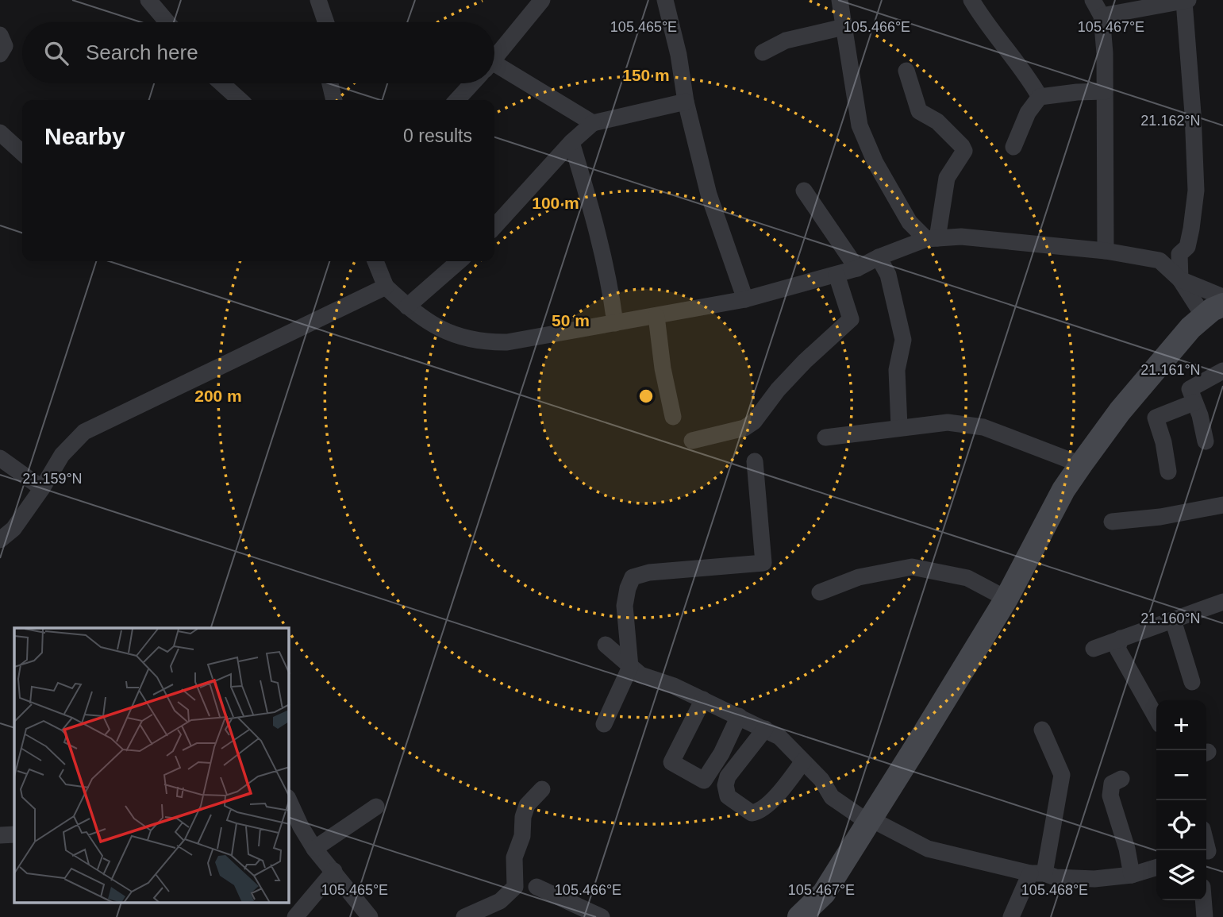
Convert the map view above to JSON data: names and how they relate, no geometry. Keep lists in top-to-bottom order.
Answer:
{
  "page": {
    "search": "Search here",
    "heading": ["Nearby", "0 results"],
    "map_buttons": ["+", "−"]
  },
  "coordinates": [
    "105.465°E",
    "105.466°E",
    "105.467°E",
    "21.162°N",
    "21.161°N",
    "21.159°N",
    "21.160°N",
    "105.468°E"
  ],
  "rings": [
    "150 m",
    "100 m",
    "50 m",
    "200 m"
  ]
}
